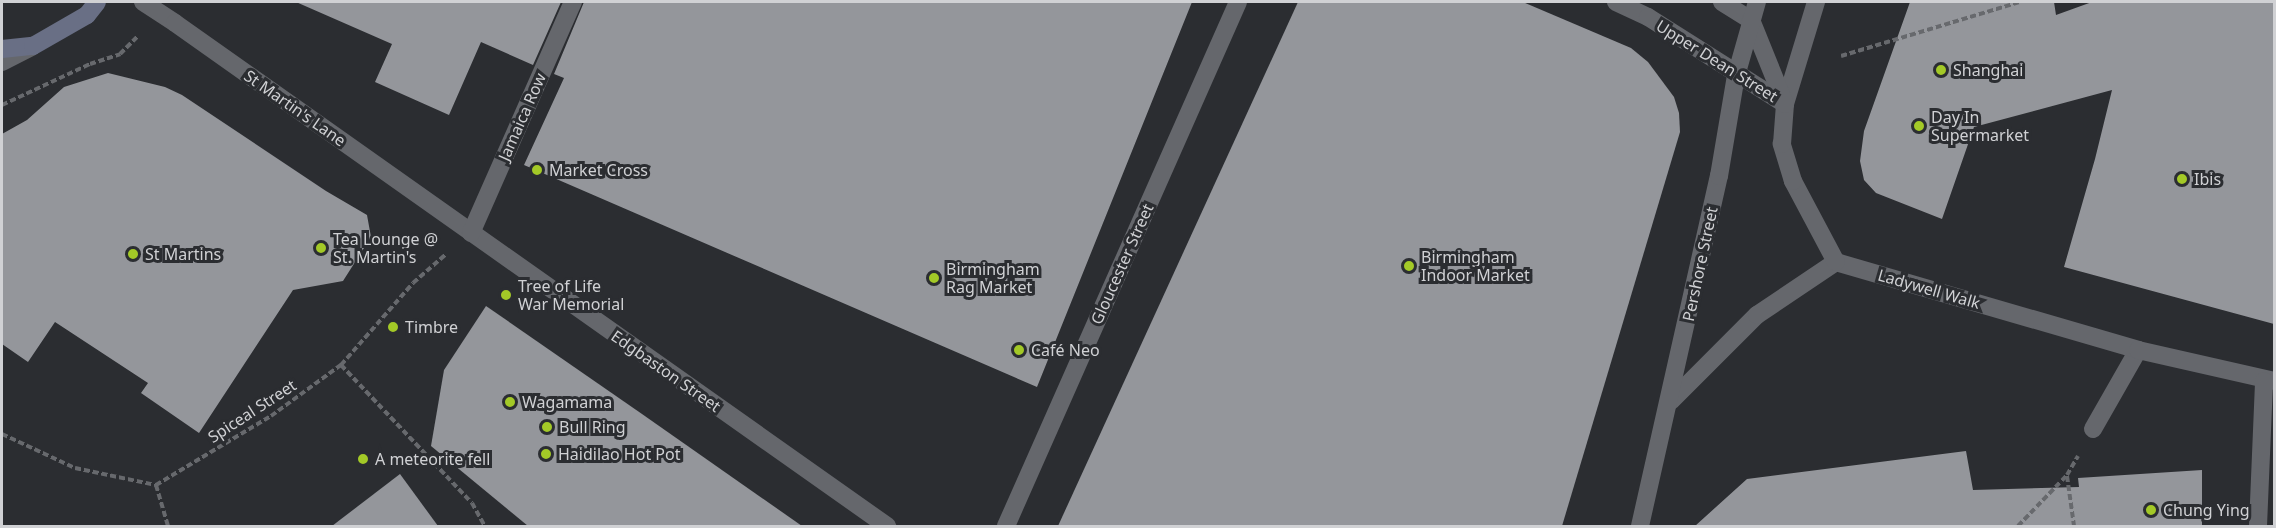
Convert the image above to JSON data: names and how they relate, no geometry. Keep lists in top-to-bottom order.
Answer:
{
  "streets": {
    "street": [
      "Upper Dean Street",
      "St Martin's Lane",
      "Jamaica Row",
      "Gloucester Street",
      "Pershore Street",
      "Ladywell Walk",
      "Edgbaston Street"
    ],
    "path": ["Spiceal Street"]
  },
  "crossings": [
    ["Upper Dean Street", "Pershore Street"],
    ["St Martin's Lane", "Edgbaston Street"],
    ["Jamaica Row", "Edgbaston Street"],
    ["Jamaica Row", "Spiceal Street"],
    ["Edgbaston Street", "Spiceal Street"]
  ],
  "places": [
    "Shanghai",
    "Day In Supermarket",
    "Market Cross",
    "Ibis",
    "Tea Lounge @ St. Martin's",
    "St Martins",
    "Birmingham Indoor Market",
    "Birmingham Rag Market",
    "Tree of Life War Memorial",
    "Timbre",
    "Café Neo",
    "Wagamama",
    "Bull Ring",
    "Haidilao Hot Pot",
    "A meteorite fell",
    "Chung Ying"
  ]
}
